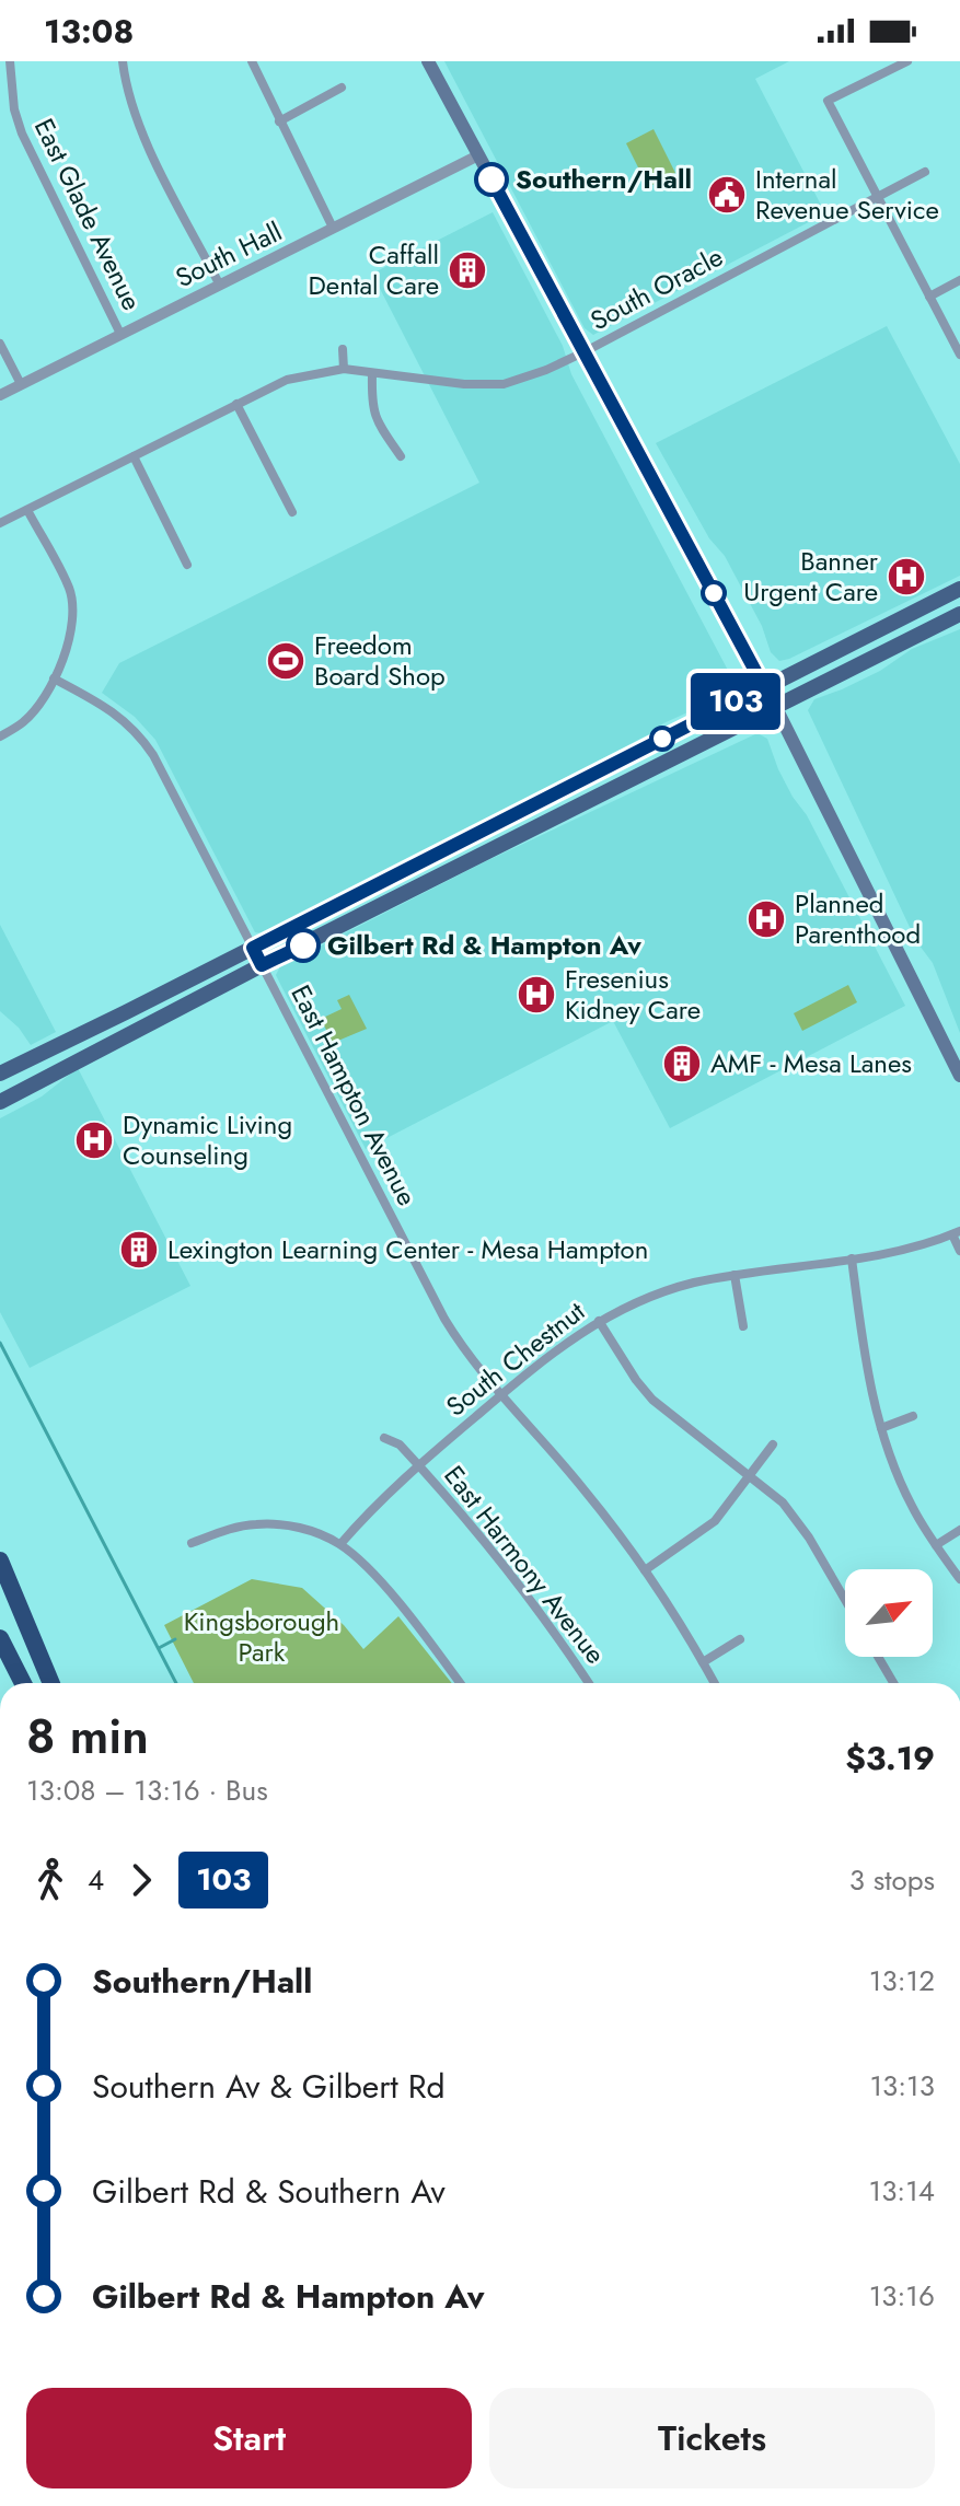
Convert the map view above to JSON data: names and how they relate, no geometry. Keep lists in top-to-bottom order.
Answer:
{
  "streets": {
    "street": [
      "East Glade Avenue",
      "South Hall",
      "South Oracle",
      "East Hampton Avenue",
      "South Chestnut",
      "East Harmony Avenue"
    ]
  },
  "crossings": [
    ["East Glade Avenue", "South Hall"],
    ["East Hampton Avenue", "South Chestnut"],
    ["South Chestnut", "East Harmony Avenue"]
  ],
  "parks": ["Kingsborough Park"],
  "places": {
    "other": ["Southern/Hall", "Gilbert Rd & Hampton Av"],
    "public building": ["Internal Revenue Service"],
    "building": ["Caffall Dental Care", "AMF - Mesa Lanes", "Lexington Learning Center - Mesa Hampton"],
    "hospital": [
      "Banner Urgent Care",
      "Planned Parenthood",
      "Fresenius Kidney Care",
      "Dynamic Living Counseling"
    ],
    "sports": ["Freedom Board Shop"]
  },
  "lines": ["bus line 103"],
  "north": "top right",
  "page": {
    "status": "13:08",
    "on_map": "103",
    "heading": ["8 min", "13:08 – 13:16 · Bus", "$3.19"],
    "legs": ["4", "103", "3 stops"],
    "list": [
      {
        "name": "Southern/Hall",
        "value": "13:12"
      },
      {
        "name": "Southern Av & Gilbert Rd",
        "value": "13:13"
      },
      {
        "name": "Gilbert Rd & Southern Av",
        "value": "13:14"
      },
      {
        "name": "Gilbert Rd & Hampton Av",
        "value": "13:16"
      }
    ],
    "buttons": ["Start", "Tickets"]
  }
}
